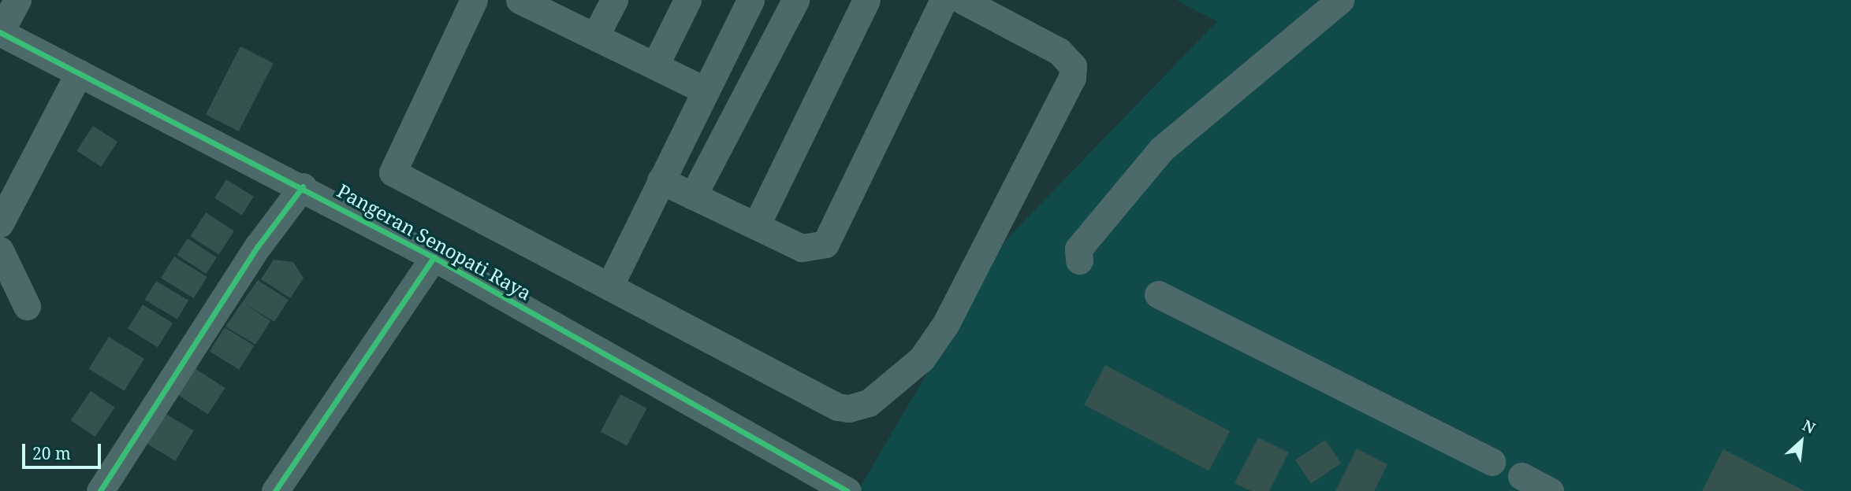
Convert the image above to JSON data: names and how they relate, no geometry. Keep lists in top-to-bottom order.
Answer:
{
  "streets": {
    "street": ["Pangeran Senopati Raya"]
  },
  "scale_bar": "20 m",
  "north": "top right"
}
